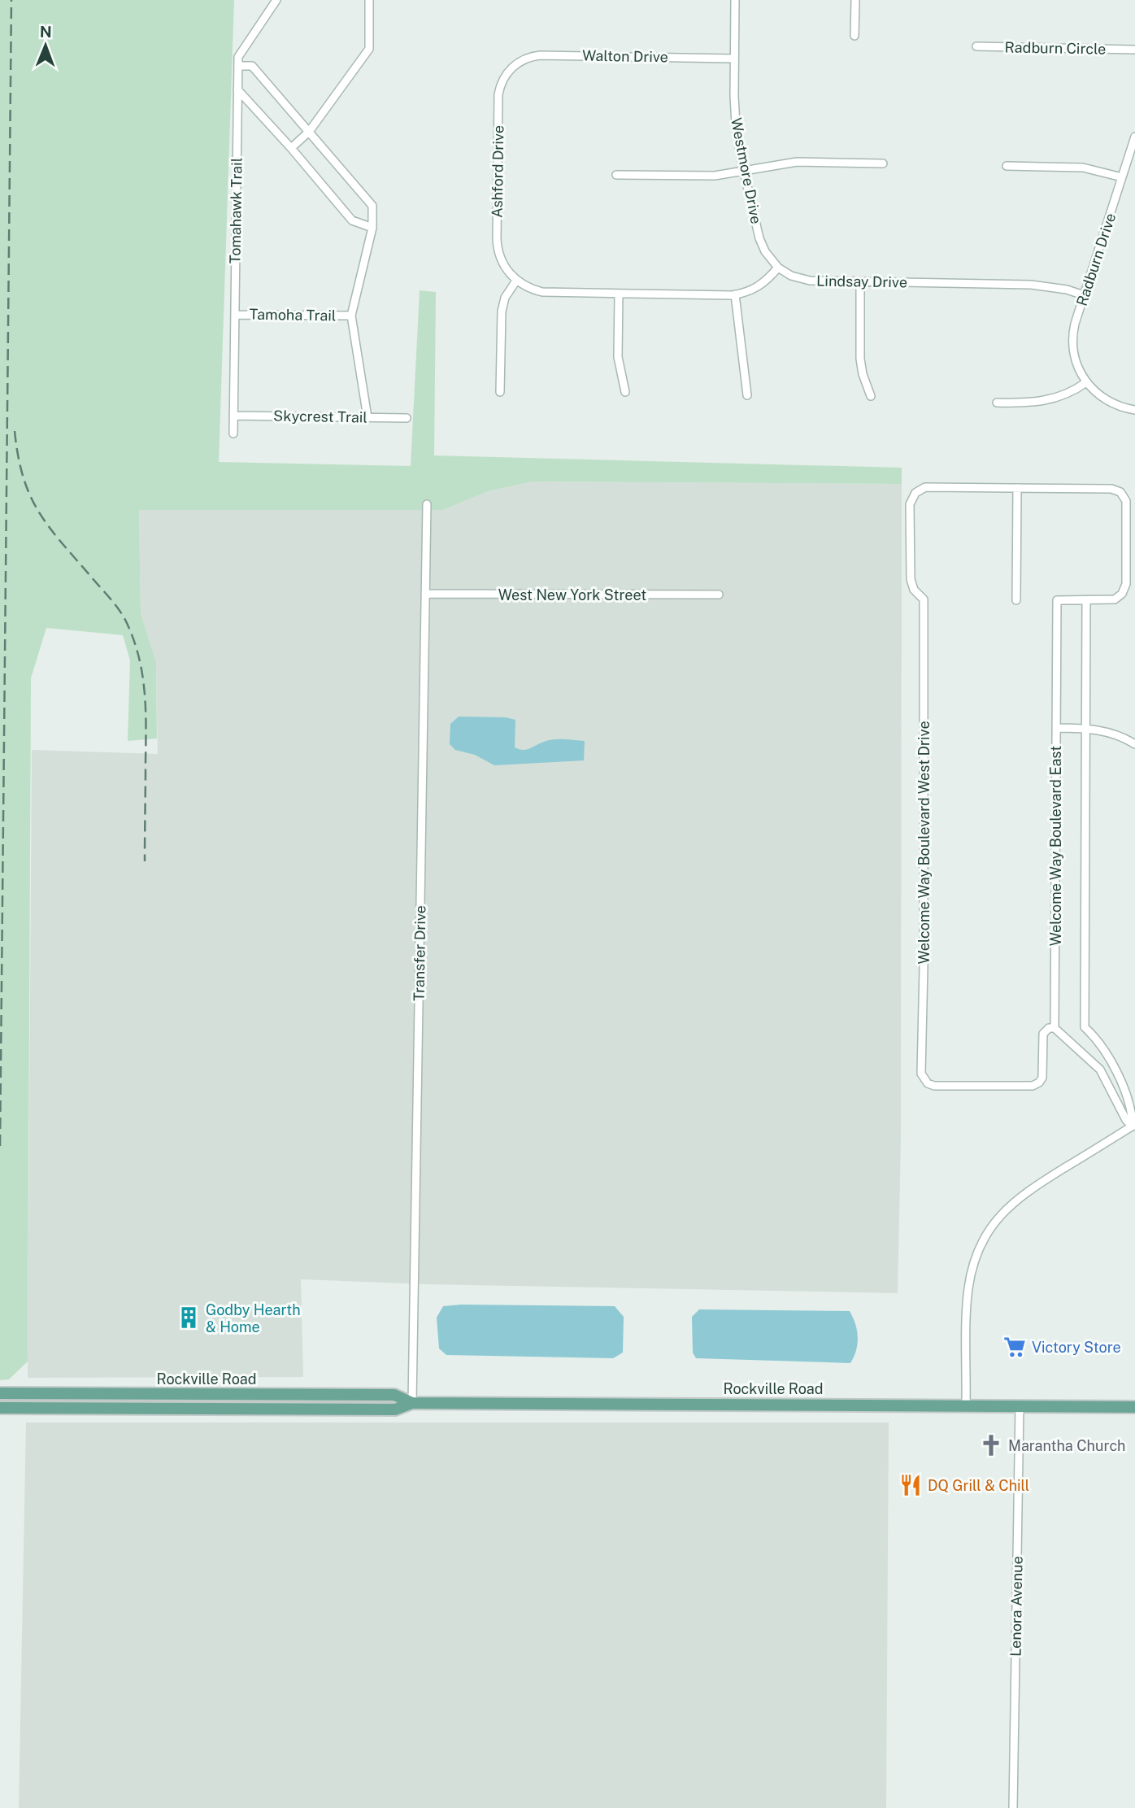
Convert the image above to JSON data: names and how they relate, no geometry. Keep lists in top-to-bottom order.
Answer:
{
  "streets": {
    "main road": ["Rockville Road"],
    "street": [
      "Radburn Circle",
      "Walton Drive",
      "Westmore Drive",
      "Ashford Drive",
      "Tomahawk Trail",
      "Radburn Drive",
      "Lindsay Drive",
      "Tamoha Trail",
      "Skycrest Trail",
      "West New York Street",
      "Welcome Way Boulevard West Drive",
      "Welcome Way Boulevard East",
      "Transfer Drive",
      "Lenora Avenue"
    ]
  },
  "crossings": [
    ["Walton Drive", "Westmore Drive"],
    ["Walton Drive", "Ashford Drive"],
    ["Westmore Drive", "Lindsay Drive"],
    ["Tomahawk Trail", "Tamoha Trail"],
    ["Tomahawk Trail", "Skycrest Trail"],
    ["Radburn Drive", "Lindsay Drive"],
    ["West New York Street", "Transfer Drive"],
    ["Welcome Way Boulevard West Drive", "Welcome Way Boulevard East"],
    ["Transfer Drive", "Rockville Road"],
    ["Rockville Road", "Lenora Avenue"]
  ],
  "places": {
    "building": ["Godby Hearth & Home"],
    "supermarket": ["Victory Store"],
    "church": ["Marantha Church"],
    "restaurant": ["DQ Grill & Chill"]
  },
  "north": "top"
}
